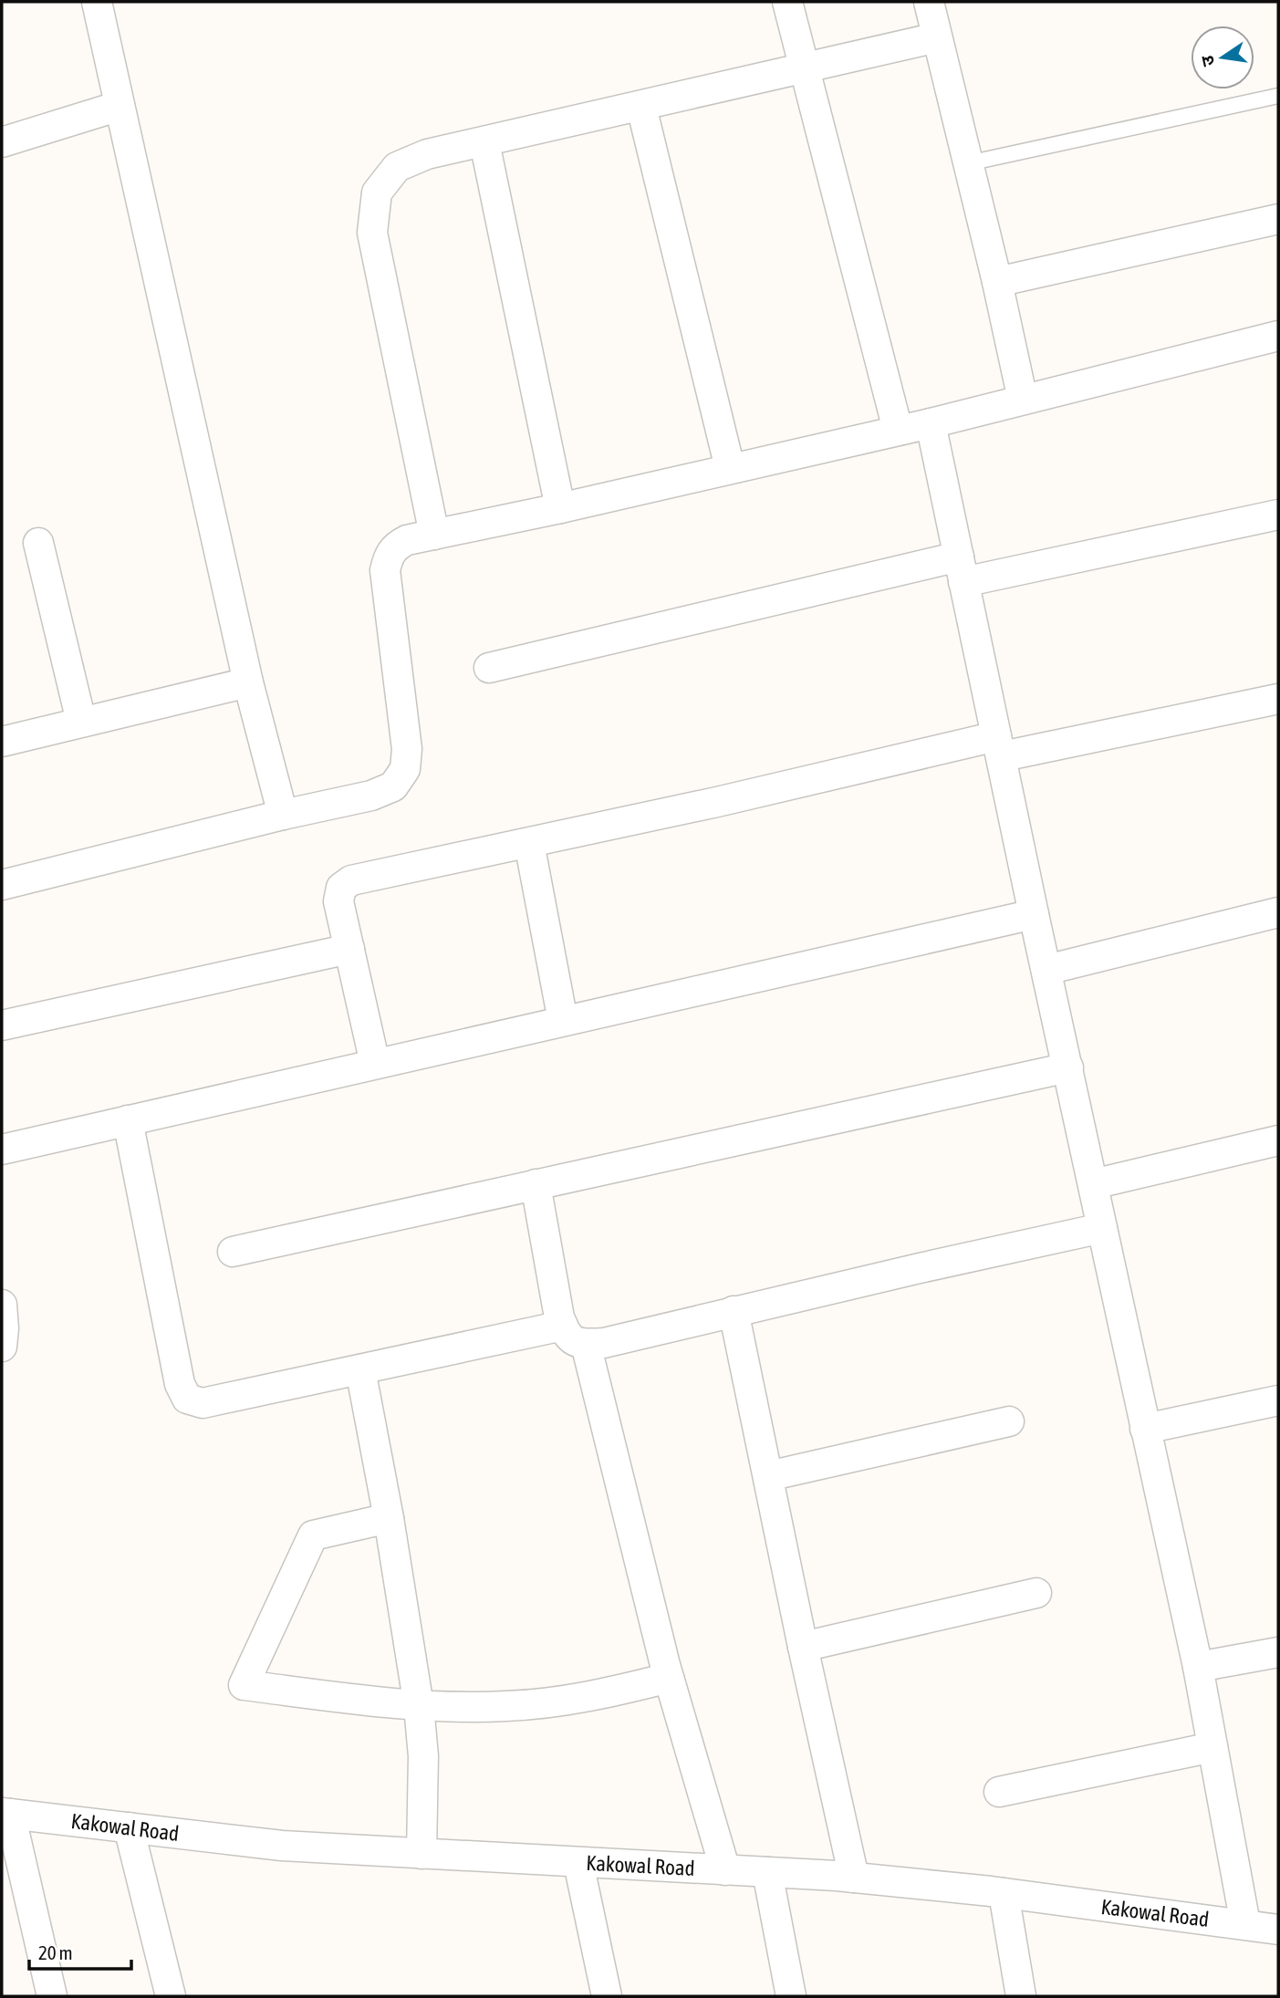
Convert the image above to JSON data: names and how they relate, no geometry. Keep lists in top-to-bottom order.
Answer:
{
  "streets": {
    "street": ["Kakowal Road"]
  },
  "scale_bar": "20 m",
  "north": "left"
}
